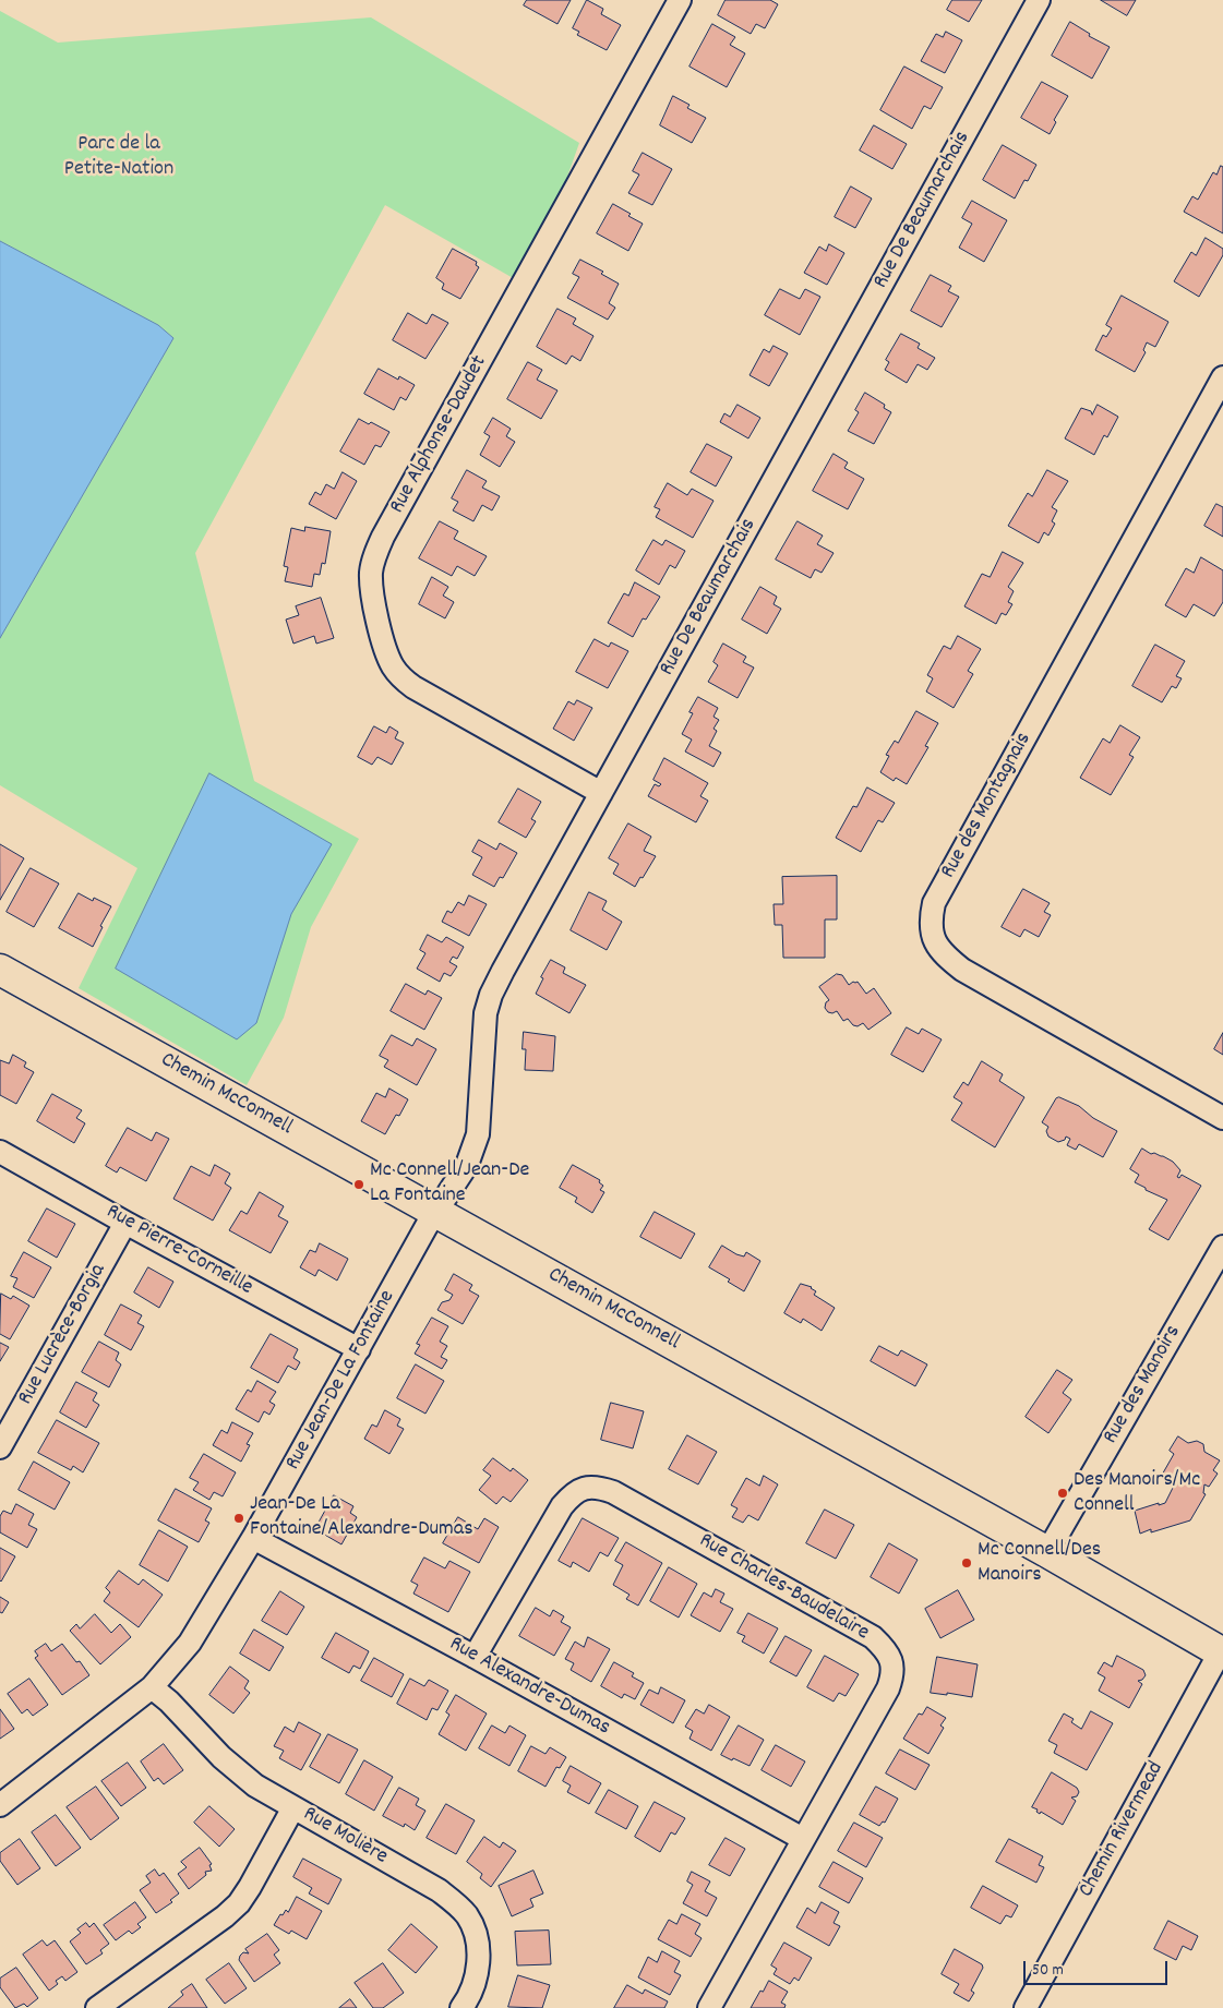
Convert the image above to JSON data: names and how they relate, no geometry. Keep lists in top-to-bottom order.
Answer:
{
  "streets": {
    "street": [
      "Rue De Beaumarchais",
      "Rue Alphonse-Daudet",
      "Rue des Montagnais",
      "Chemin McConnell",
      "Rue Pierre-Corneille",
      "Rue Lucrèce-Borgia",
      "Rue Jean-De La Fontaine",
      "Rue des Manoirs",
      "Rue Charles-Baudelaire",
      "Rue Alexandre-Dumas",
      "Chemin Rivermead",
      "Rue Molière"
    ]
  },
  "crossings": [
    ["Rue De Beaumarchais", "Rue Alphonse-Daudet"],
    ["Rue De Beaumarchais", "Chemin McConnell"],
    ["Rue De Beaumarchais", "Rue Jean-De La Fontaine"],
    ["Chemin McConnell", "Rue Jean-De La Fontaine"],
    ["Chemin McConnell", "Rue des Manoirs"],
    ["Chemin McConnell", "Chemin Rivermead"],
    ["Rue Pierre-Corneille", "Rue Lucrèce-Borgia"],
    ["Rue Pierre-Corneille", "Rue Jean-De La Fontaine"],
    ["Rue Jean-De La Fontaine", "Rue Alexandre-Dumas"],
    ["Rue Jean-De La Fontaine", "Rue Molière"],
    ["Rue Charles-Baudelaire", "Rue Alexandre-Dumas"]
  ],
  "parks": ["Parc de la Petite-Nation"],
  "places": [
    "Mc Connell/Jean-De La Fontaine",
    "Des Manoirs/Mc Connell",
    "Jean-De La Fontaine/Alexandre-Dumas",
    "Mc Connell/Des Manoirs"
  ],
  "scale_bar": "50 m"
}
